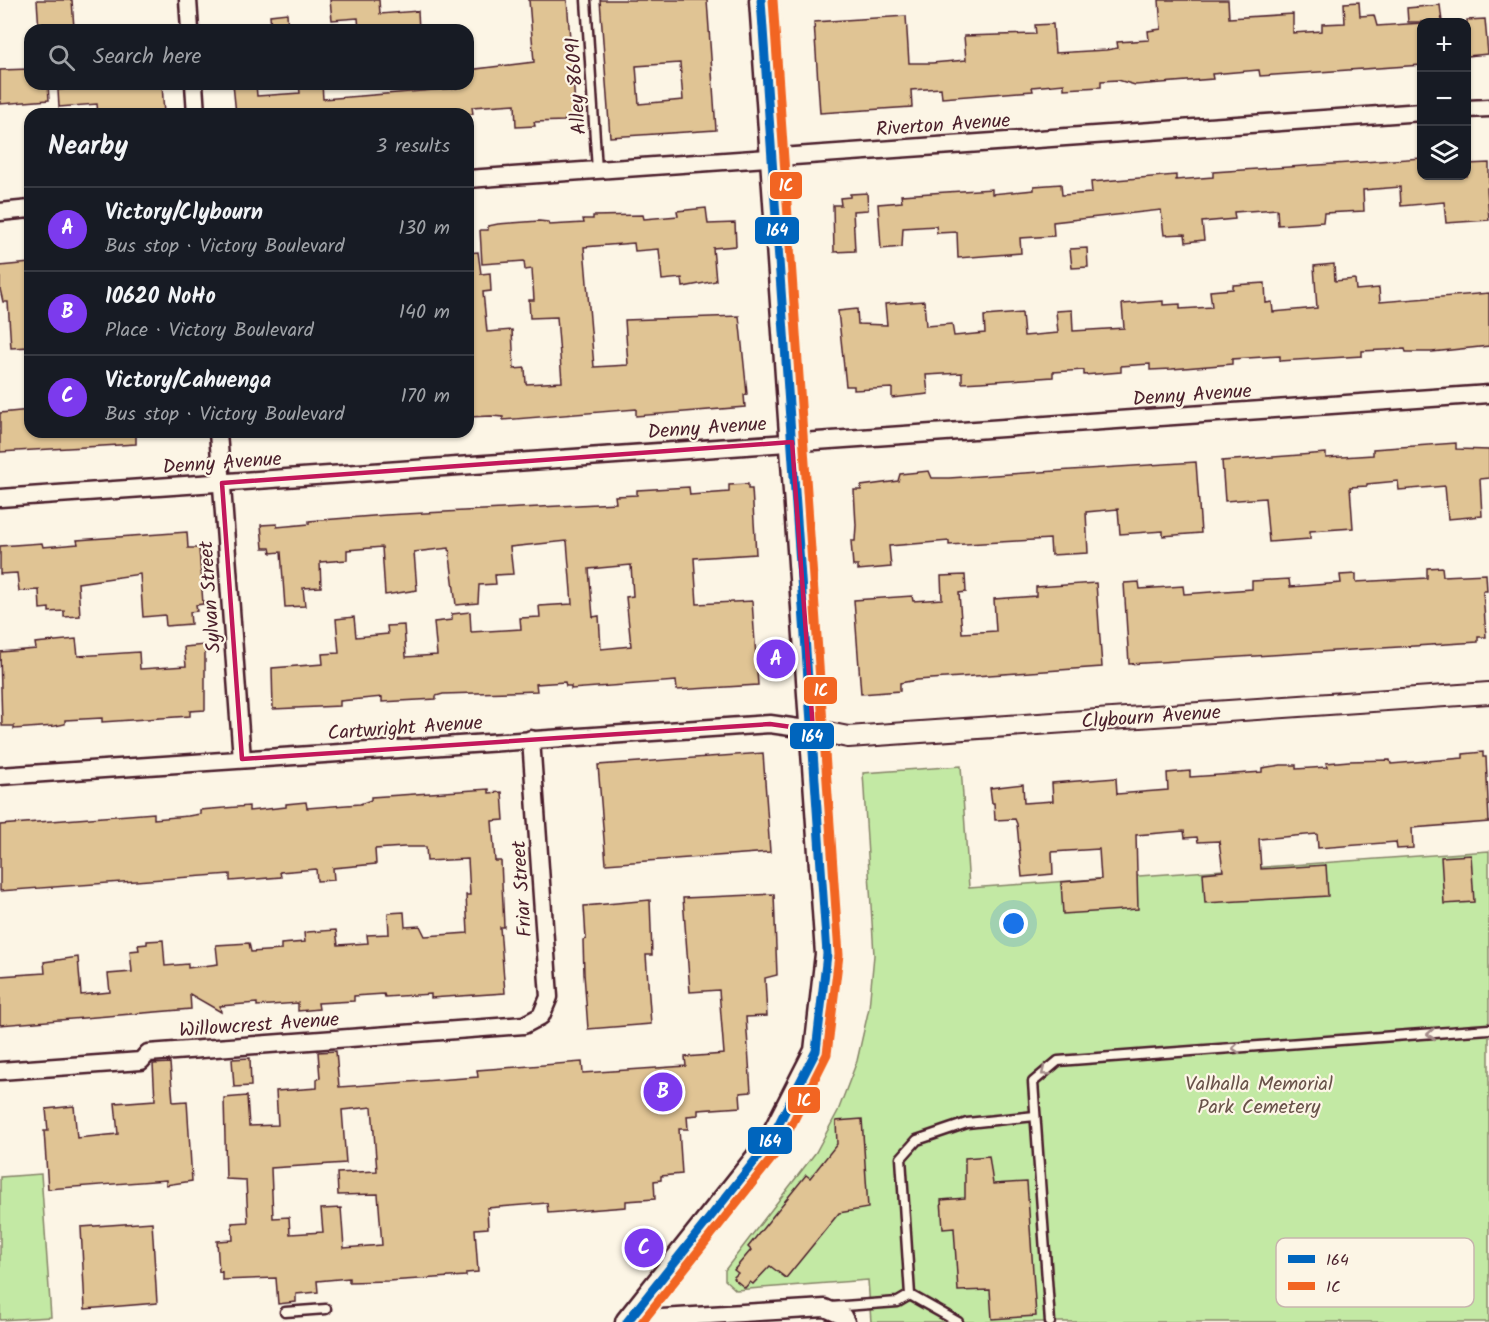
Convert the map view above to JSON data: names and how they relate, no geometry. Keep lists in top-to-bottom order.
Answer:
{
  "streets": {
    "street": [
      "Riverton Avenue",
      "Denny Avenue",
      "Sylvan Street",
      "Clybourn Avenue",
      "Cartwright Avenue",
      "Friar Street",
      "Willowcrest Avenue"
    ],
    "lane": ["Alley 86091"]
  },
  "crossings": [
    ["Alley 86091", "Riverton Avenue"],
    ["Denny Avenue", "Sylvan Street"],
    ["Sylvan Street", "Cartwright Avenue"],
    ["Clybourn Avenue", "Cartwright Avenue"],
    ["Cartwright Avenue", "Friar Street"],
    ["Friar Street", "Willowcrest Avenue"]
  ],
  "parks": ["Valhalla Memorial Park Cemetery"],
  "lines": ["transit line 164", "transit line 1C"],
  "legend": ["164", "1C"],
  "page": {
    "map_buttons": ["+", "−"],
    "search": "Search here",
    "heading": ["Nearby", "3 results"],
    "list": [
      {
        "mark": "A",
        "name": "Victory/Clybourn",
        "note": "Bus stop · Victory Boulevard",
        "value": "130 m"
      },
      {
        "mark": "B",
        "name": "10620 NoHo",
        "note": "Place · Victory Boulevard",
        "value": "140 m"
      },
      {
        "mark": "C",
        "name": "Victory/Cahuenga",
        "note": "Bus stop · Victory Boulevard",
        "value": "170 m"
      }
    ],
    "pins": ["A", "B", "C"]
  }
}
